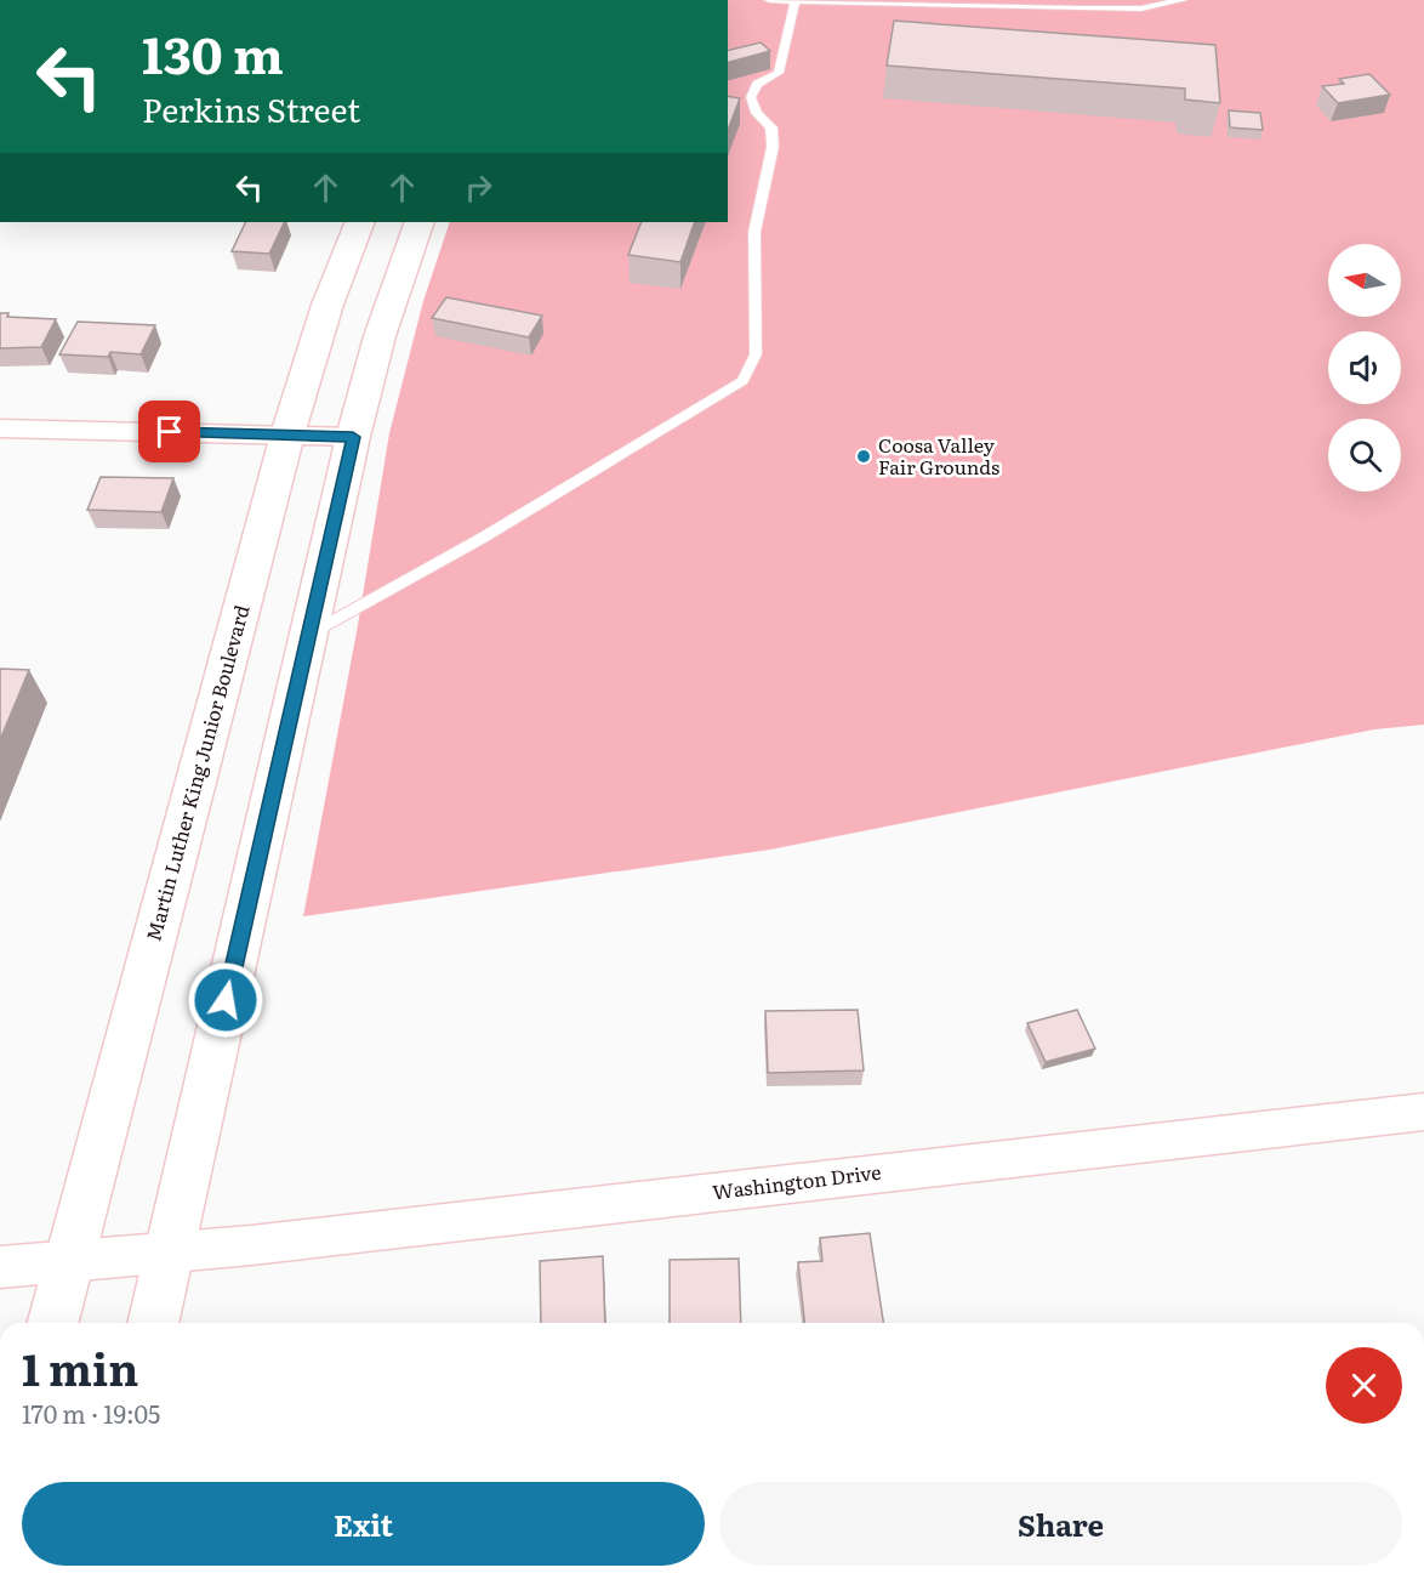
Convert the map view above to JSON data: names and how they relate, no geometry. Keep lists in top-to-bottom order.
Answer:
{
  "streets": {
    "main road": ["Martin Luther King Junior Boulevard"],
    "street": ["Washington Drive"]
  },
  "crossings": [
    ["Martin Luther King Junior Boulevard", "Washington Drive"]
  ],
  "places": ["Coosa Valley Fair Grounds"],
  "north": "left",
  "page": {
    "turn": ["130 m", "Perkins Street"],
    "heading": ["1 min", "170 m · 19:05"],
    "buttons": ["Exit", "Share"]
  }
}
